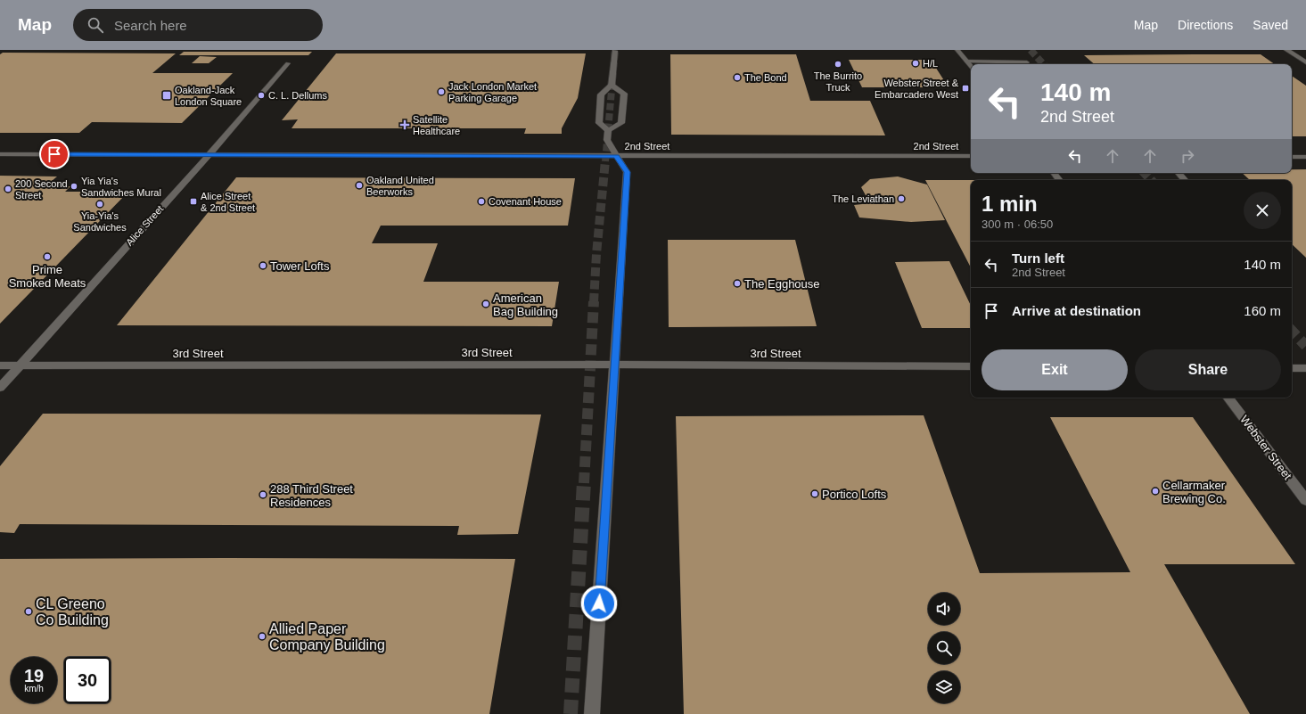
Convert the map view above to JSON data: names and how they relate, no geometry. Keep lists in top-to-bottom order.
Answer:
{
  "streets": {
    "street": [
      "2nd Street",
      "Alice Street",
      "3rd Street",
      "Webster Street"
    ]
  },
  "crossings": [
    ["2nd Street", "Alice Street"],
    ["Alice Street", "3rd Street"]
  ],
  "places": {
    "other": [
      "H/L",
      "The Burrito Truck",
      "The Bond",
      "Jack London Market Parking Garage",
      "C. L. Dellums",
      "Oakland United Beerworks",
      "Yia Yia's Sandwiches Mural",
      "200 Second Street",
      "The Leviathan",
      "Covenant House",
      "Yia-Yia's Sandwiches",
      "Prime Smoked Meats",
      "Tower Lofts",
      "The Egghouse",
      "American Bag Building",
      "Cellarmaker Brewing Co.",
      "Portico Lofts",
      "288 Third Street Residences",
      "CL Greeno Co Building",
      "Allied Paper Company Building"
    ],
    "transit": ["Webster Street & Embarcadero West", "Oakland-Jack London Square", "Alice Street & 2nd Street"],
    "health": ["Satellite Healthcare"]
  },
  "page": {
    "header": "Map",
    "search": "Search here",
    "nav": ["Map", "Directions", "Saved"],
    "turn": ["140 m", "2nd Street"],
    "heading": ["1 min", "300 m · 06:50"],
    "list": [
      {
        "name": "Turn left",
        "note": "2nd Street",
        "value": "140 m"
      },
      {
        "name": "Arrive at destination",
        "value": "160 m"
      }
    ],
    "buttons": ["Exit", "Share"],
    "speed": "19 km/h",
    "limit": "30"
  }
}
